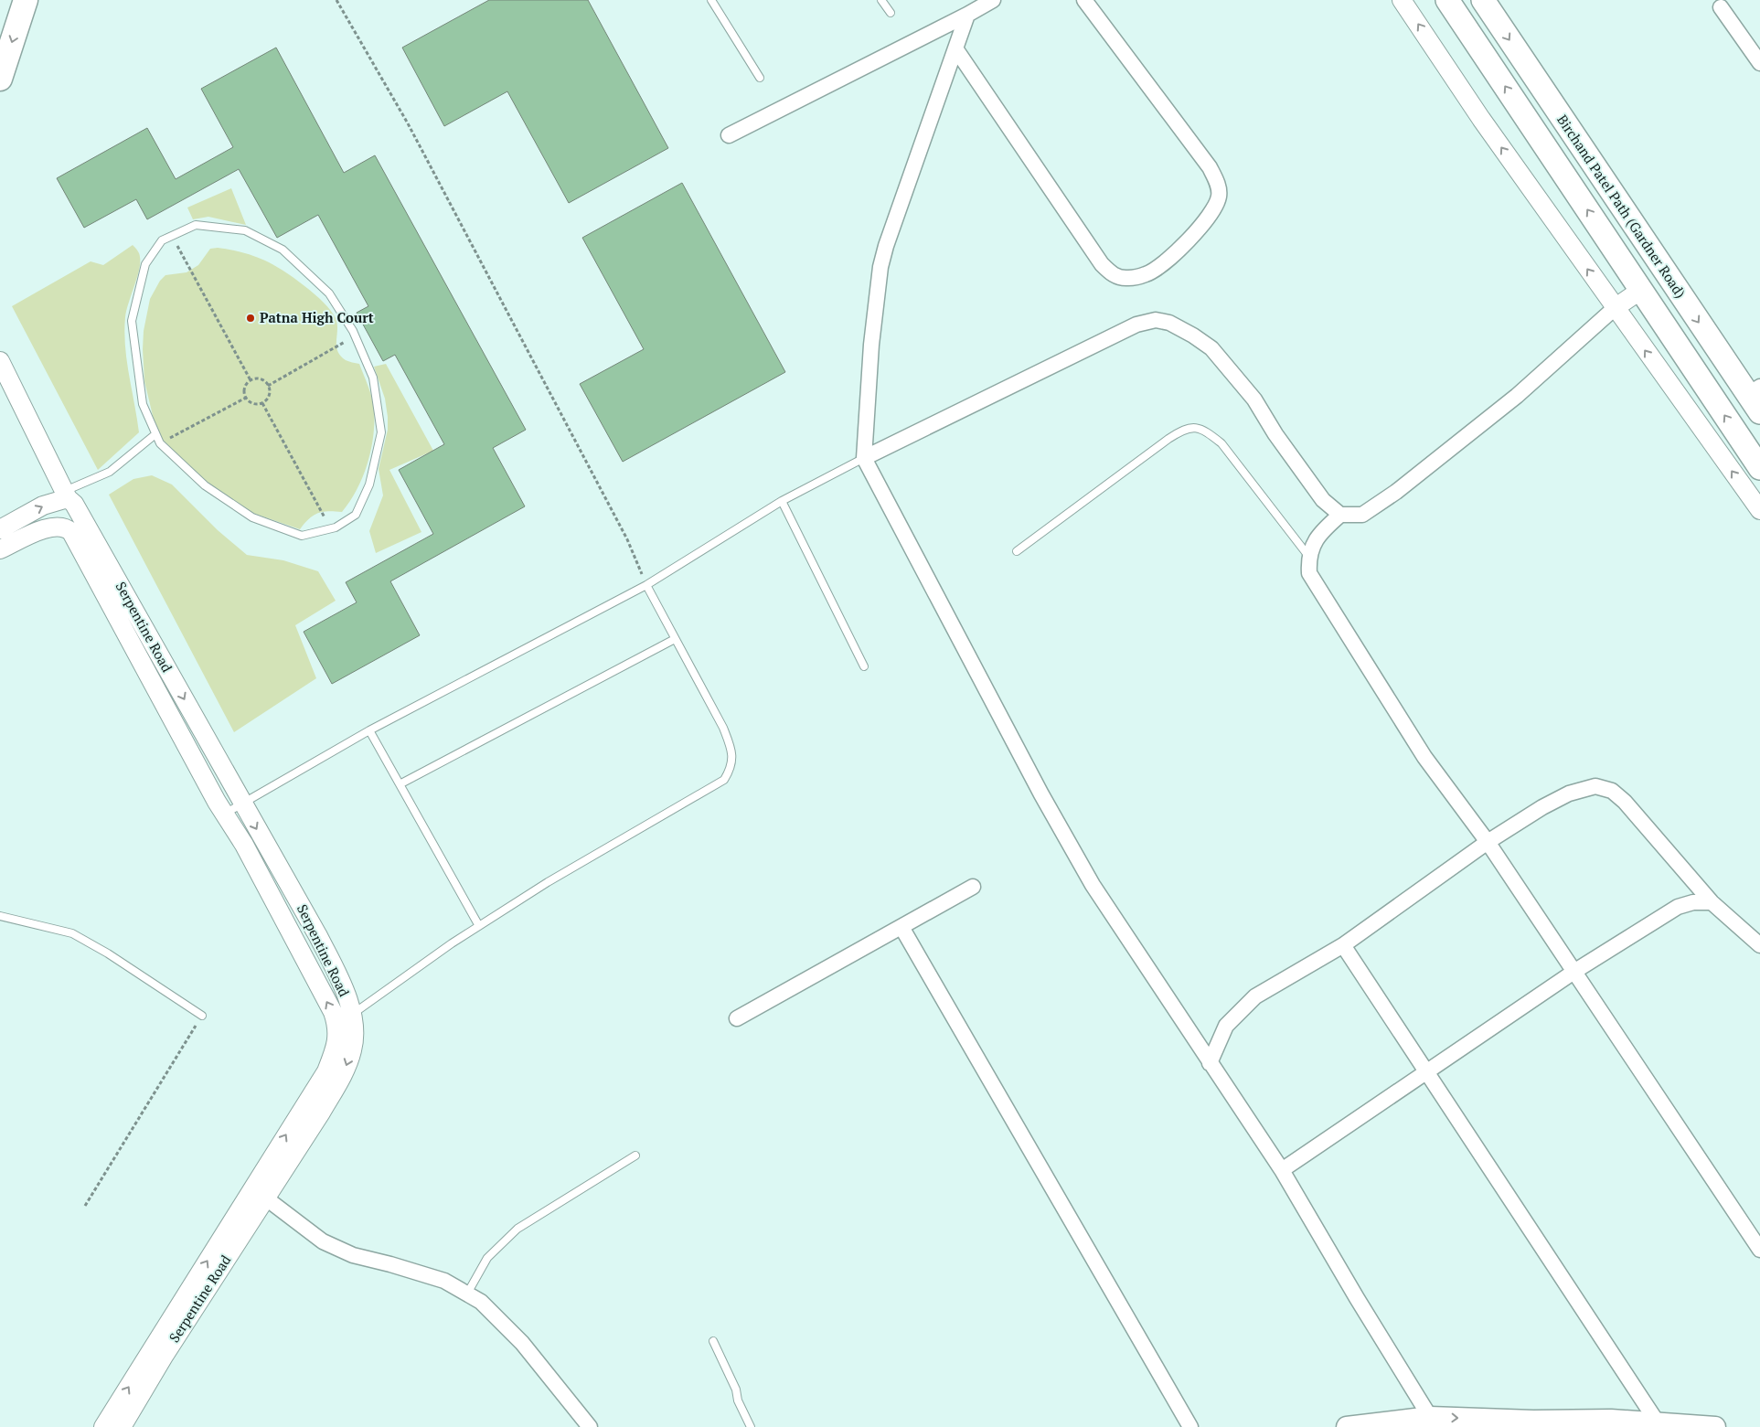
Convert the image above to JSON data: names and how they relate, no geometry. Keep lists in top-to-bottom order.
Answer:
{
  "streets": {
    "main road": ["Birchand Patel Path (Gardner Road)"],
    "street": ["Serpentine Road"]
  },
  "places": ["Patna High Court"]
}
